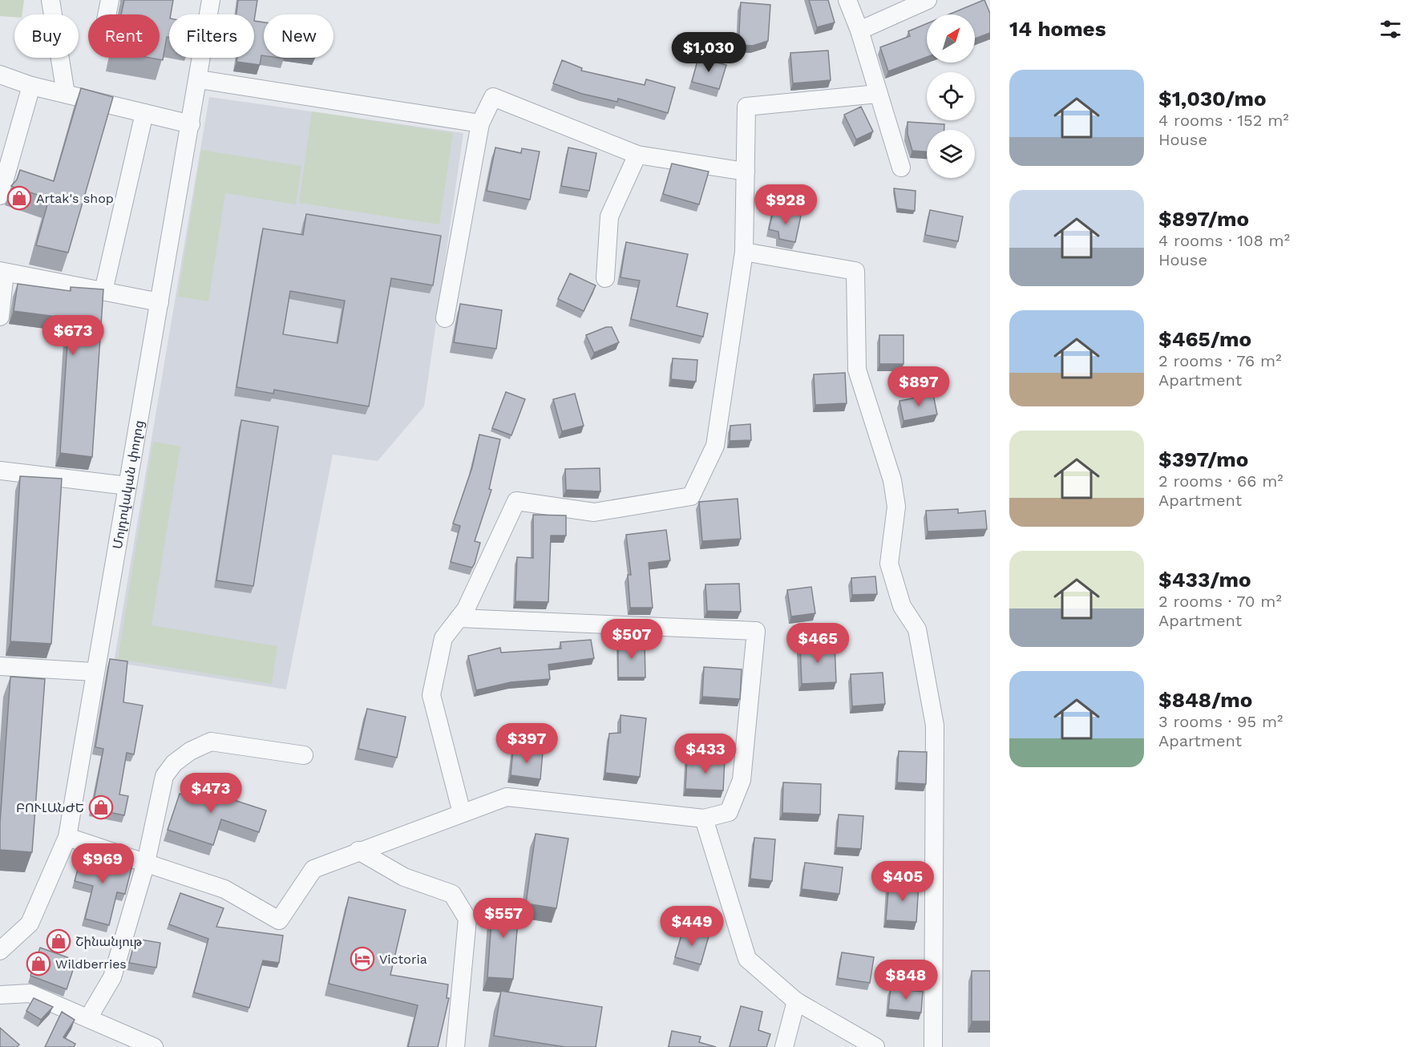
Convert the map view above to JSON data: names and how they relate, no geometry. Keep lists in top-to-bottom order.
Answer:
{
  "streets": {
    "street": ["Մոլդովական փողոց"]
  },
  "places": {
    "shop": [
      "Artak's shop",
      "ԲՈՒԼԱՆԺԵ",
      "Շինանյութ",
      "Wildberries"
    ],
    "hotel": ["Victoria"]
  },
  "north": "top right",
  "page": {
    "heading": "14 homes",
    "chip": [
      "Buy",
      "Rent",
      "Filters",
      "New"
    ],
    "price": [
      "$1,030",
      "$928",
      "$673",
      "$897",
      "$507",
      "$465",
      "$397",
      "$433",
      "$473",
      "$969",
      "$405",
      "$557",
      "$449",
      "$848"
    ],
    "list": [
      {
        "name": "$1,030/mo",
        "note": "4 rooms · 152 m² · House"
      },
      {
        "name": "$897/mo",
        "note": "4 rooms · 108 m² · House"
      },
      {
        "name": "$465/mo",
        "note": "2 rooms · 76 m² · Apartment"
      },
      {
        "name": "$397/mo",
        "note": "2 rooms · 66 m² · Apartment"
      },
      {
        "name": "$433/mo",
        "note": "2 rooms · 70 m² · Apartment"
      },
      {
        "name": "$848/mo",
        "note": "3 rooms · 95 m² · Apartment"
      }
    ]
  }
}
